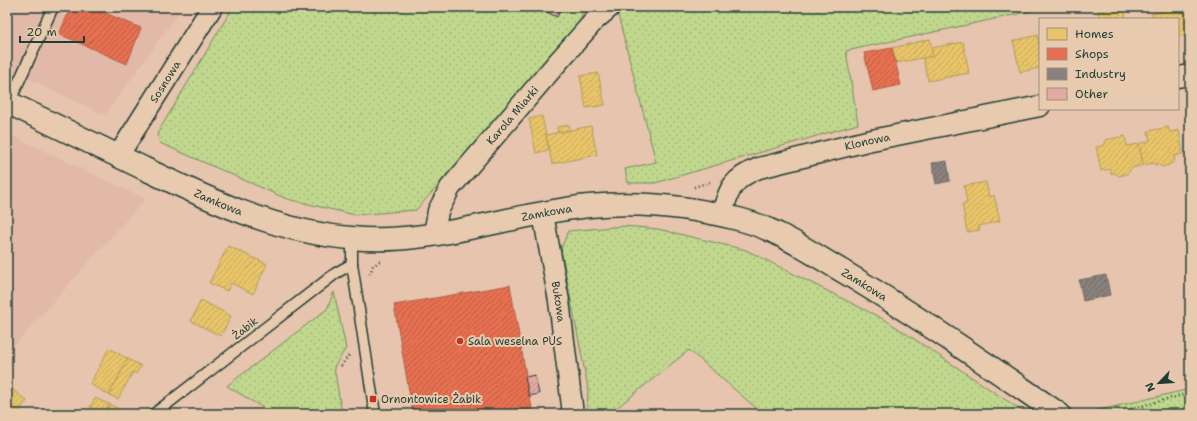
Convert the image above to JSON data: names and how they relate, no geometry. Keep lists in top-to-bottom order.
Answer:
{
  "streets": {
    "street": [
      "Sosnowa",
      "Karola Miarki",
      "Klonowa",
      "Zamkowa",
      "Bukowa"
    ],
    "lane": ["Żabik"]
  },
  "crossings": [
    ["Sosnowa", "Zamkowa"],
    ["Karola Miarki", "Zamkowa"],
    ["Klonowa", "Zamkowa"],
    ["Zamkowa", "Bukowa"]
  ],
  "places": {
    "other": ["Sala weselna PUS"],
    "transit": ["Ornontowice Żabik"]
  },
  "legend": [
    "Homes",
    "Shops",
    "Industry",
    "Other"
  ],
  "scale_bar": "20 m",
  "north": "bottom left"
}
